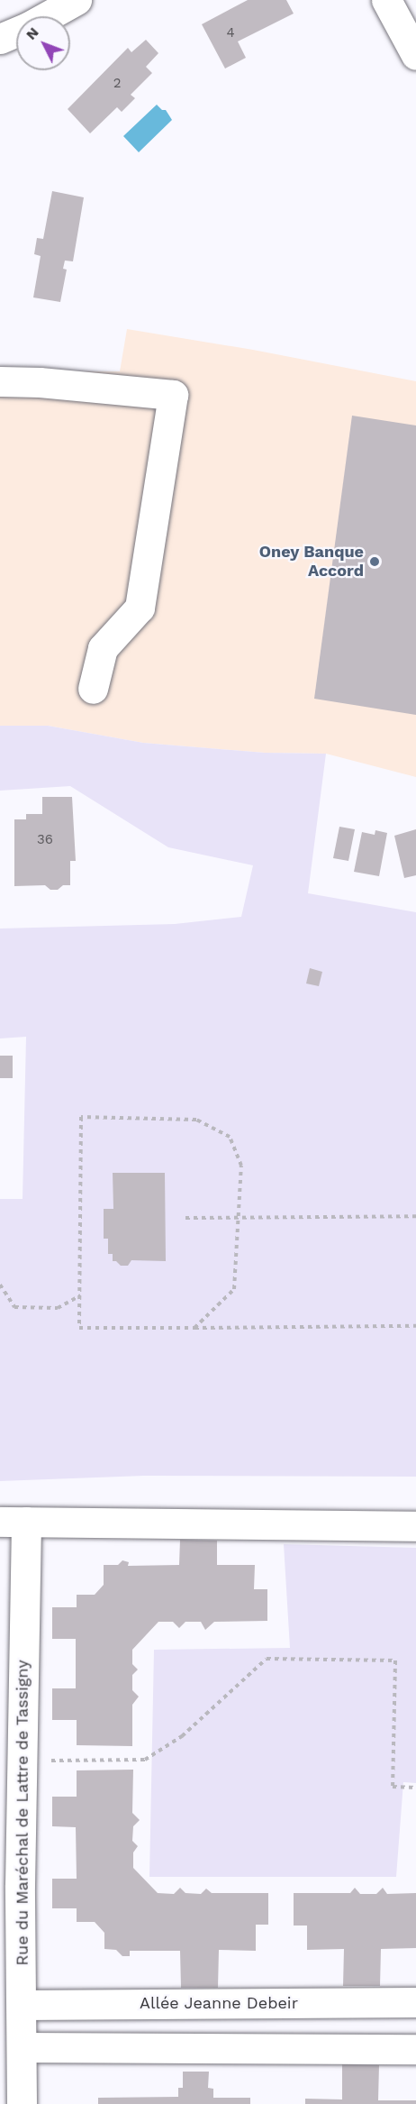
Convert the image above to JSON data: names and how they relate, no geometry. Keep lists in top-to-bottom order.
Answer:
{
  "streets": {
    "street": ["Rue du Maréchal de Lattre de Tassigny", "Allée Jeanne Debeir"]
  },
  "crossings": [
    ["Rue du Maréchal de Lattre de Tassigny", "Allée Jeanne Debeir"]
  ],
  "places": ["Oney Banque Accord"],
  "house_numbers": ["4", "2", "36"],
  "north": "top left"
}
